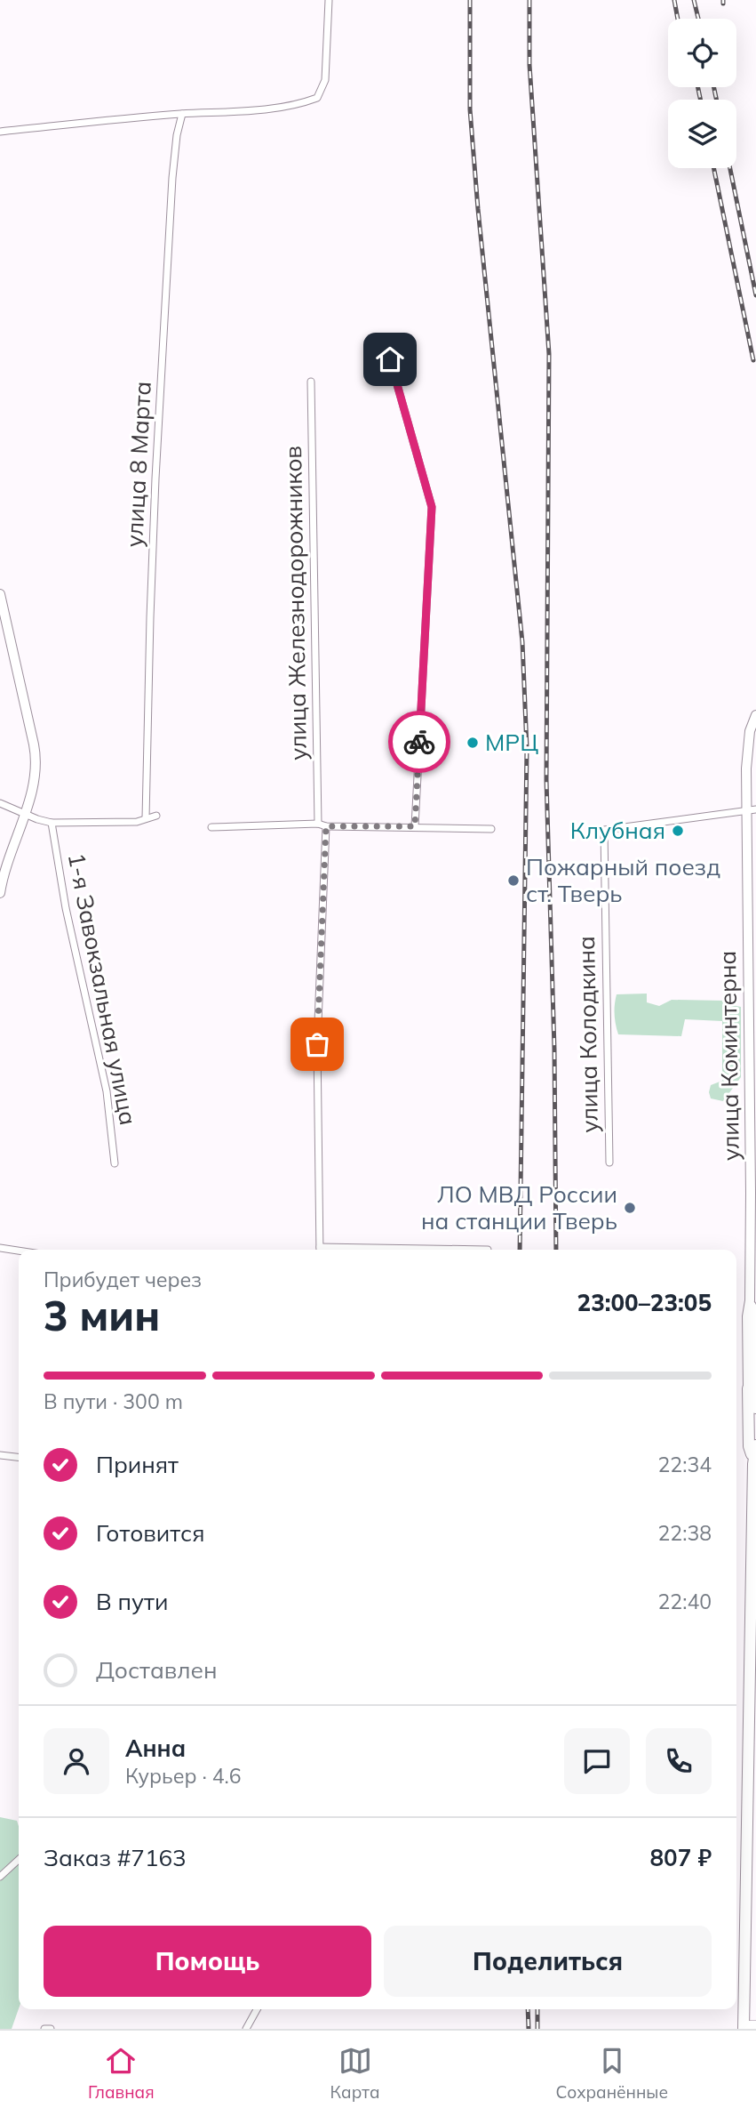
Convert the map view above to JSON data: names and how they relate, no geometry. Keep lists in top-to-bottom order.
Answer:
{
  "streets": {
    "main road": ["улица Коминтерна"],
    "street": [
      "улица 8 Марта",
      "улица Железнодорожников",
      "1-я Завокзальная улица",
      "улица Колодкина"
    ]
  },
  "crossings": [
    ["улица Колодкина", "улица Коминтерна"]
  ],
  "places": [
    "МРЦ",
    "Клубная",
    "Пожарный поезд ст. Тверь",
    "ЛО МВД России на станции Тверь"
  ],
  "page": {
    "heading": ["3 мин", "Прибудет через", "23:00–23:05"],
    "panel": [
      "Анна",
      "Курьер · 4.6",
      "Заказ #7163",
      "807 ₽"
    ],
    "bar": "В пути · 300 m",
    "list": [
      ["Принят", "22:34"],
      ["Готовится", "22:38"],
      ["В пути", "22:40"],
      "Доставлен"
    ],
    "buttons": ["Помощь", "Поделиться"],
    "tabs": ["Главная", "Карта", "Сохранённые"]
  }
}
